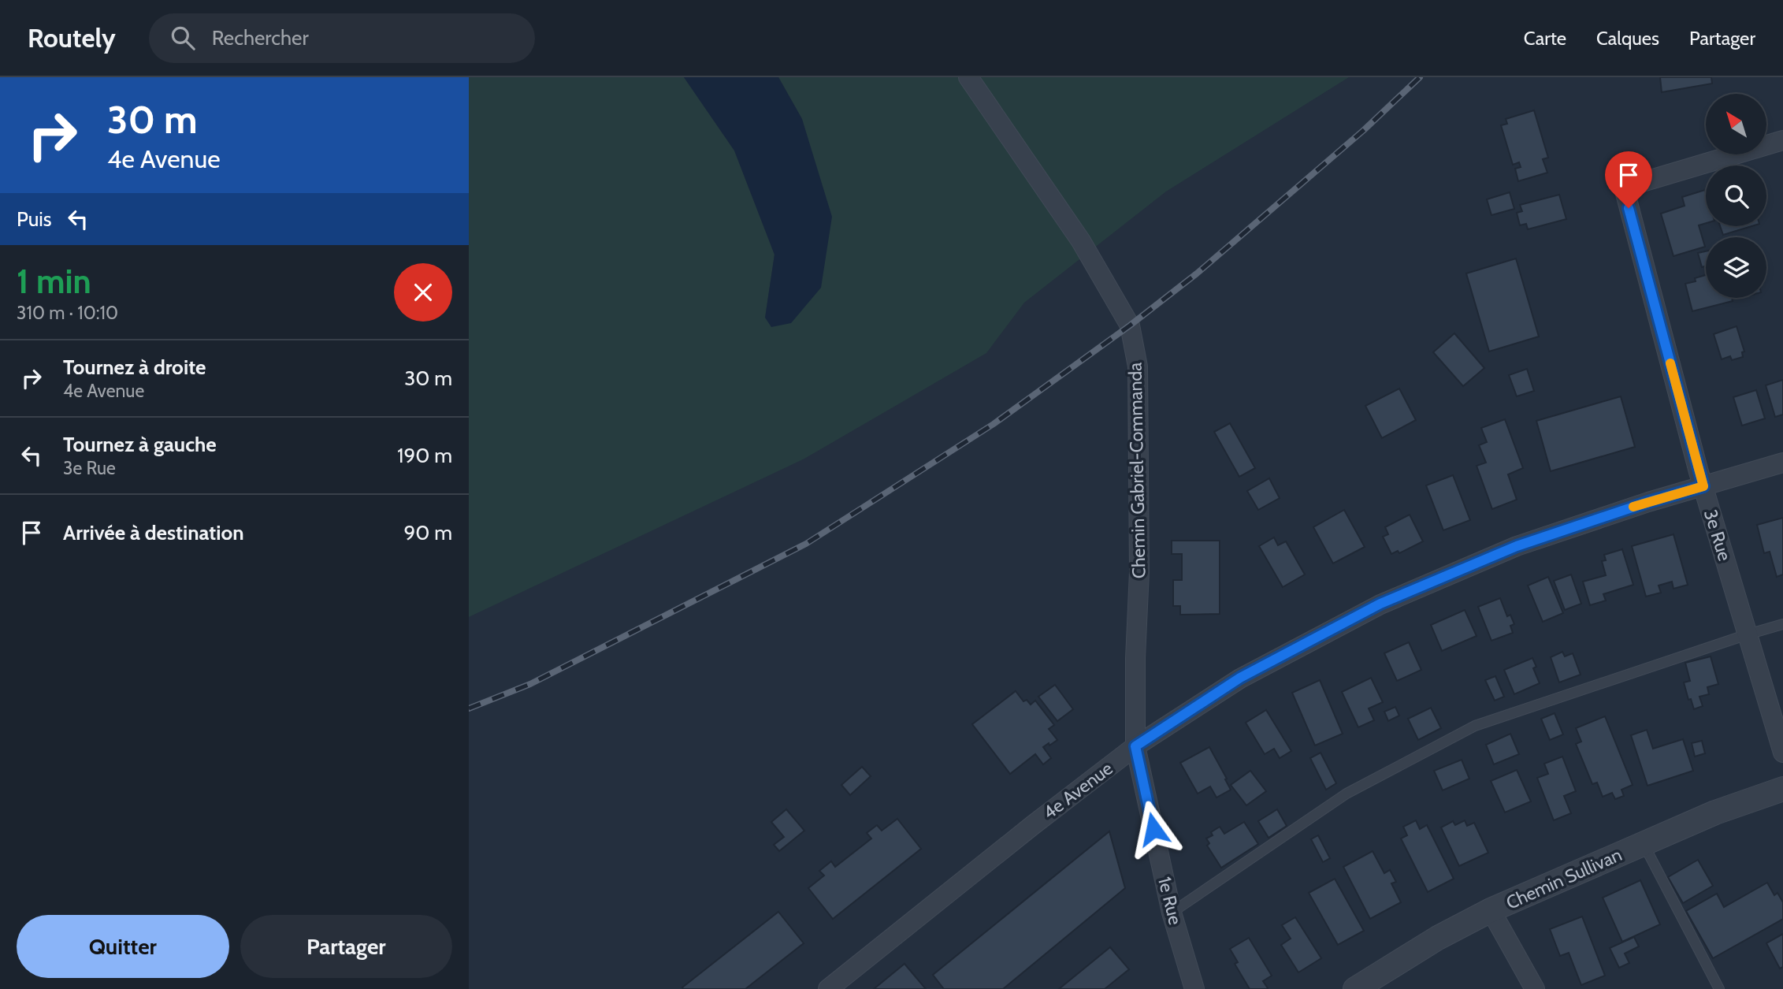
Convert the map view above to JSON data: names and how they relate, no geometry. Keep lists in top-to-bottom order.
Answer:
{
  "streets": {
    "street": [
      "Chemin Gabriel-Commanda",
      "3e Rue",
      "4e Avenue",
      "Chemin Sullivan",
      "1e Rue"
    ]
  },
  "crossings": [
    ["Chemin Gabriel-Commanda", "4e Avenue"],
    ["Chemin Gabriel-Commanda", "1e Rue"],
    ["3e Rue", "4e Avenue"],
    ["4e Avenue", "1e Rue"]
  ],
  "north": "top left",
  "page": {
    "header": "Routely",
    "search": "Rechercher",
    "nav": ["Carte", "Calques", "Partager"],
    "turn": ["30 m", "4e Avenue"],
    "then": "Puis",
    "heading": ["1 min", "310 m · 10:10"],
    "list": [
      {
        "name": "Tournez à droite",
        "note": "4e Avenue",
        "value": "30 m"
      },
      {
        "name": "Tournez à gauche",
        "note": "3e Rue",
        "value": "190 m"
      },
      {
        "name": "Arrivée à destination",
        "value": "90 m"
      }
    ],
    "buttons": ["Quitter", "Partager"]
  }
}
